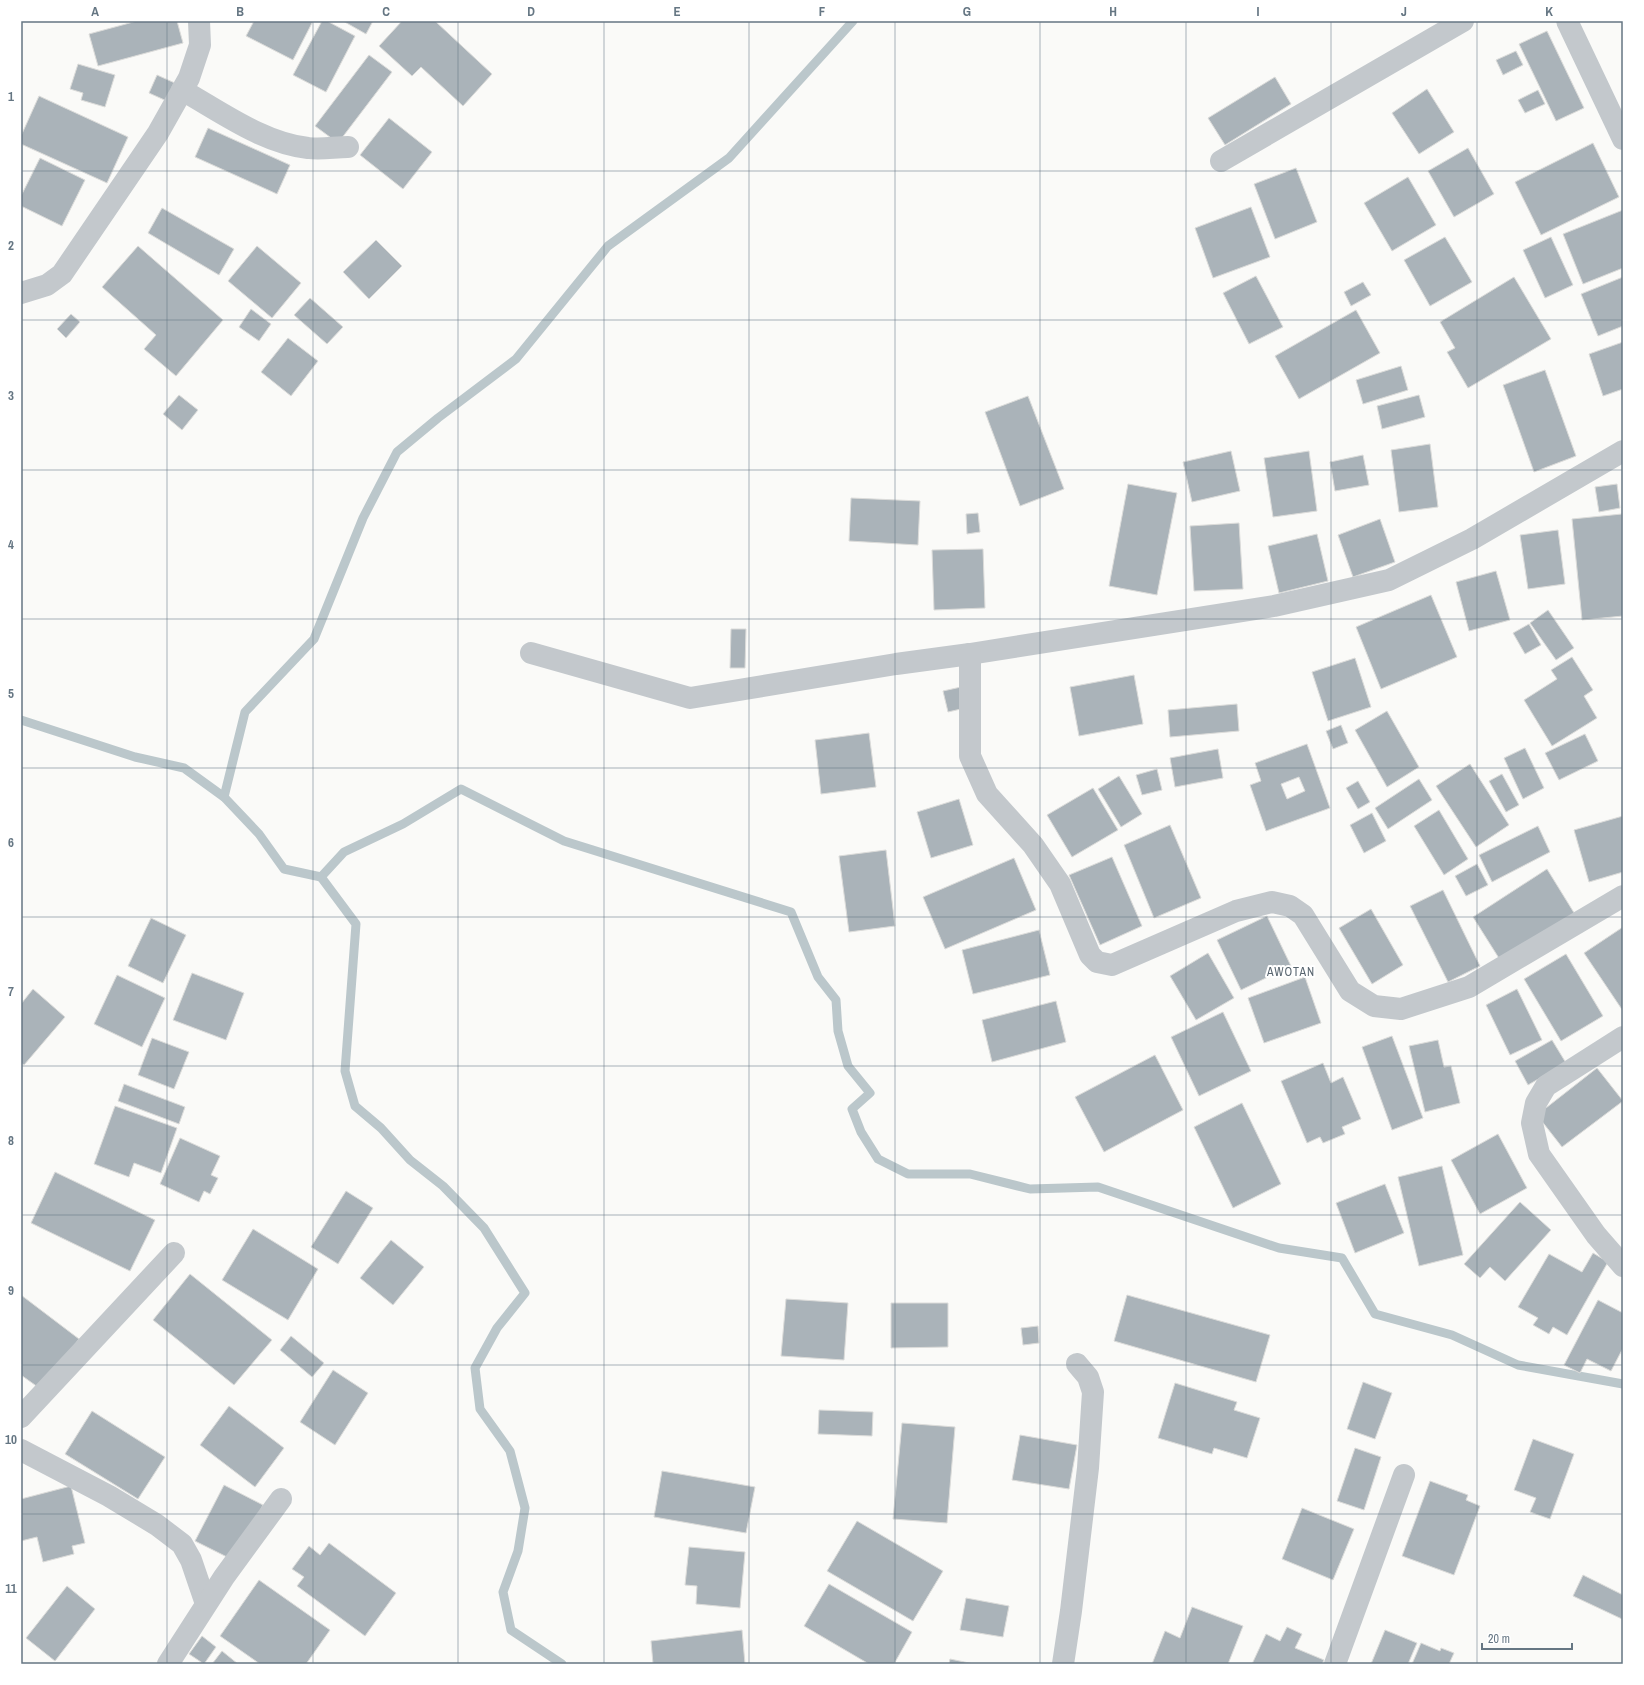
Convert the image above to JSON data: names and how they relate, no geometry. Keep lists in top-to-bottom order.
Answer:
{
  "districts": ["AWOTAN"],
  "scale_bar": "20 m",
  "grid": {
    "columns": [
      "A",
      "B",
      "C",
      "D",
      "E",
      "F",
      "G",
      "H",
      "I",
      "J",
      "K"
    ],
    "rows": [
      "1",
      "2",
      "3",
      "4",
      "5",
      "6",
      "7",
      "8",
      "9",
      "10",
      "11"
    ]
  }
}
